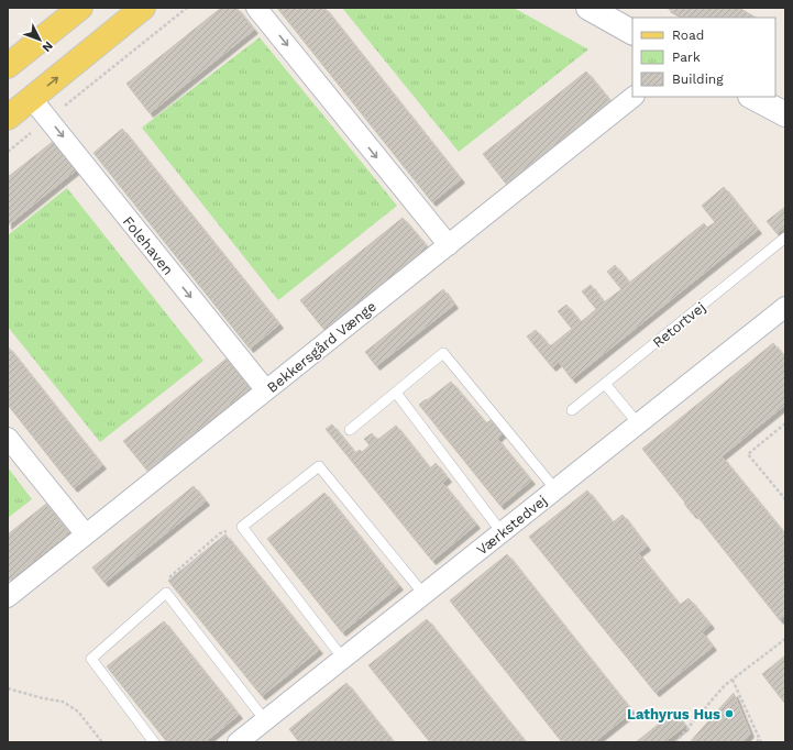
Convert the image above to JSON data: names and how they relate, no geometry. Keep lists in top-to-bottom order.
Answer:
{
  "streets": {
    "street": ["Folehaven", "Bekkersgård Vænge", "Værkstedvej"],
    "lane": ["Retortvej"]
  },
  "crossings": [
    ["Folehaven", "Bekkersgård Vænge"]
  ],
  "one_way": ["Folehaven"],
  "places": ["Lathyrus Hus"],
  "legend": ["Road", "Park", "Building"],
  "north": "bottom right"
}
